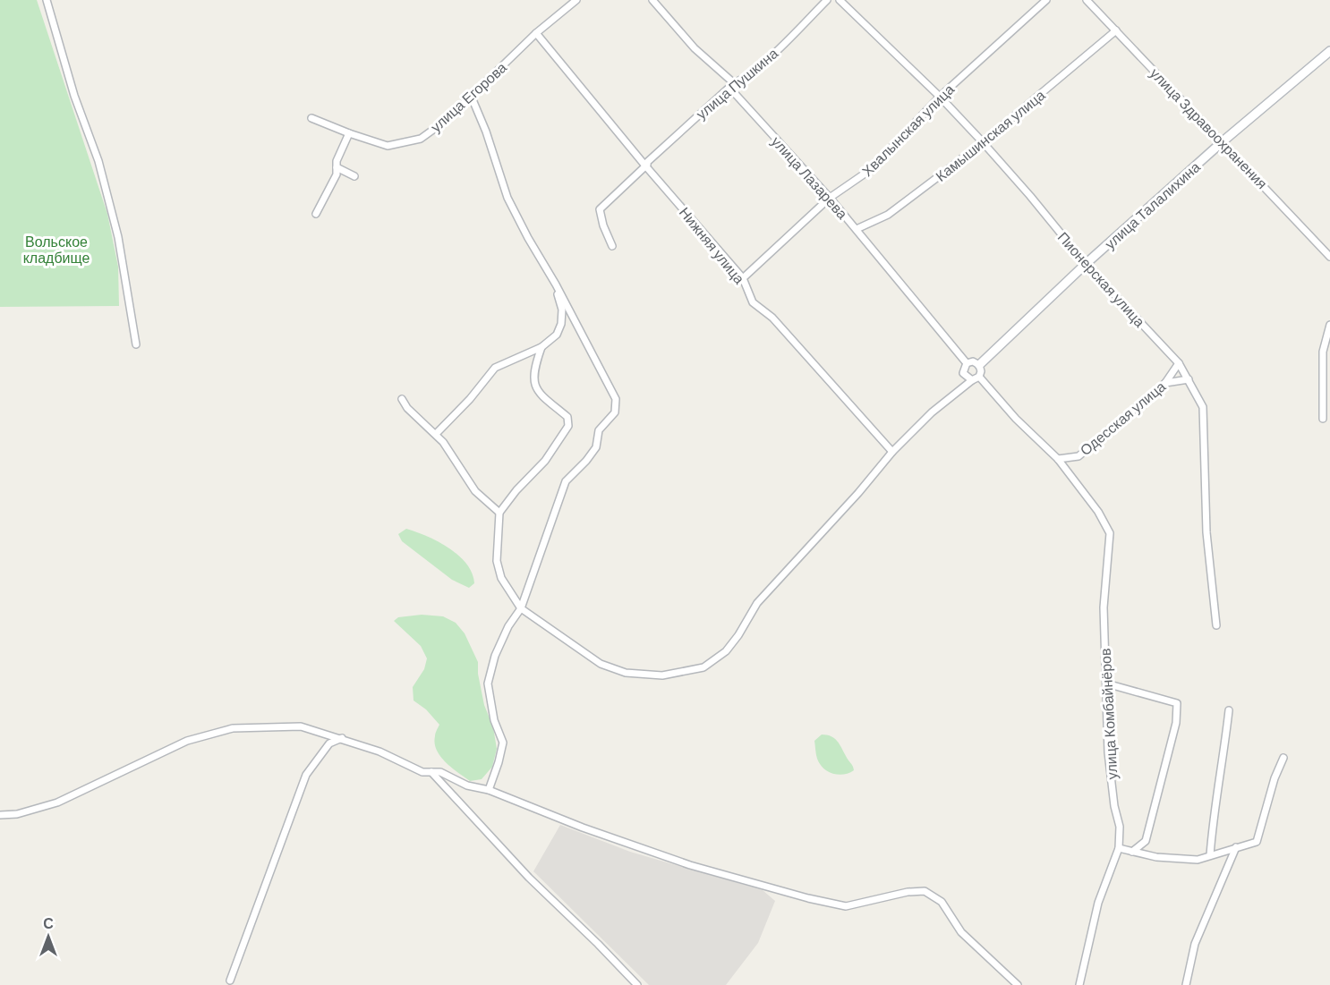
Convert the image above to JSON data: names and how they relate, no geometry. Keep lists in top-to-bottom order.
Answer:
{
  "streets": {
    "street": [
      "улица Пушкина",
      "улица Егорова",
      "улица Здравоохранения",
      "Хвалынская улица",
      "Камышинская улица",
      "улица Лазарева",
      "улица Талалихина",
      "Нижняя улица",
      "Пионерская улица",
      "Одесская улица",
      "улица Комбайнёров"
    ]
  },
  "crossings": [
    ["улица Пушкина", "улица Лазарева"],
    ["улица Пушкина", "Нижняя улица"],
    ["улица Егорова", "Нижняя улица"],
    ["улица Здравоохранения", "Камышинская улица"],
    ["улица Здравоохранения", "улица Талалихина"],
    ["Хвалынская улица", "улица Лазарева"],
    ["Хвалынская улица", "Нижняя улица"],
    ["Хвалынская улица", "Пионерская улица"],
    ["Камышинская улица", "улица Лазарева"],
    ["Камышинская улица", "Пионерская улица"],
    ["улица Лазарева", "улица Талалихина"],
    ["улица Талалихина", "Пионерская улица"],
    ["Пионерская улица", "Одесская улица"],
    ["Одесская улица", "улица Комбайнёров"]
  ],
  "parks": ["Вольское кладбище"],
  "north": "top"
}
